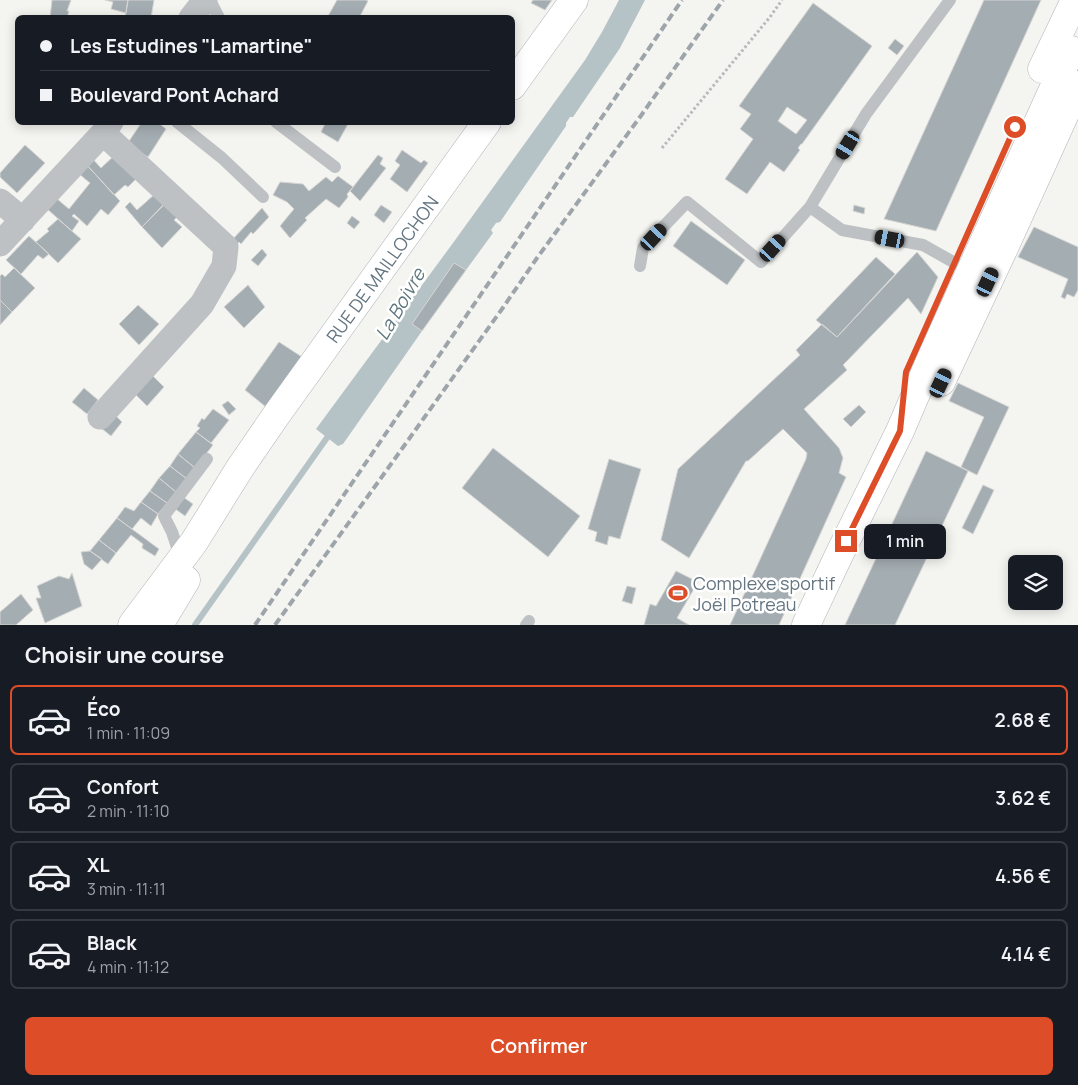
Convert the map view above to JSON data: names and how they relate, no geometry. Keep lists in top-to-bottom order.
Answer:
{
  "streets": {
    "street": ["RUE DE MAILLOCHON"]
  },
  "water": ["La Boivre"],
  "places": {
    "sports": ["Complexe sportif Joël Potreau"]
  },
  "page": {
    "banner": ["Les Estudines \"Lamartine\"", "Boulevard Pont Achard"],
    "bubble": "1 min",
    "heading": "Choisir une course",
    "list": [
      {
        "name": "Éco",
        "note": "1 min · 11:09",
        "value": "2.68 €"
      },
      {
        "name": "Confort",
        "note": "2 min · 11:10",
        "value": "3.62 €"
      },
      {
        "name": "XL",
        "note": "3 min · 11:11",
        "value": "4.56 €"
      },
      {
        "name": "Black",
        "note": "4 min · 11:12",
        "value": "4.14 €"
      }
    ],
    "buttons": "Confirmer"
  }
}
